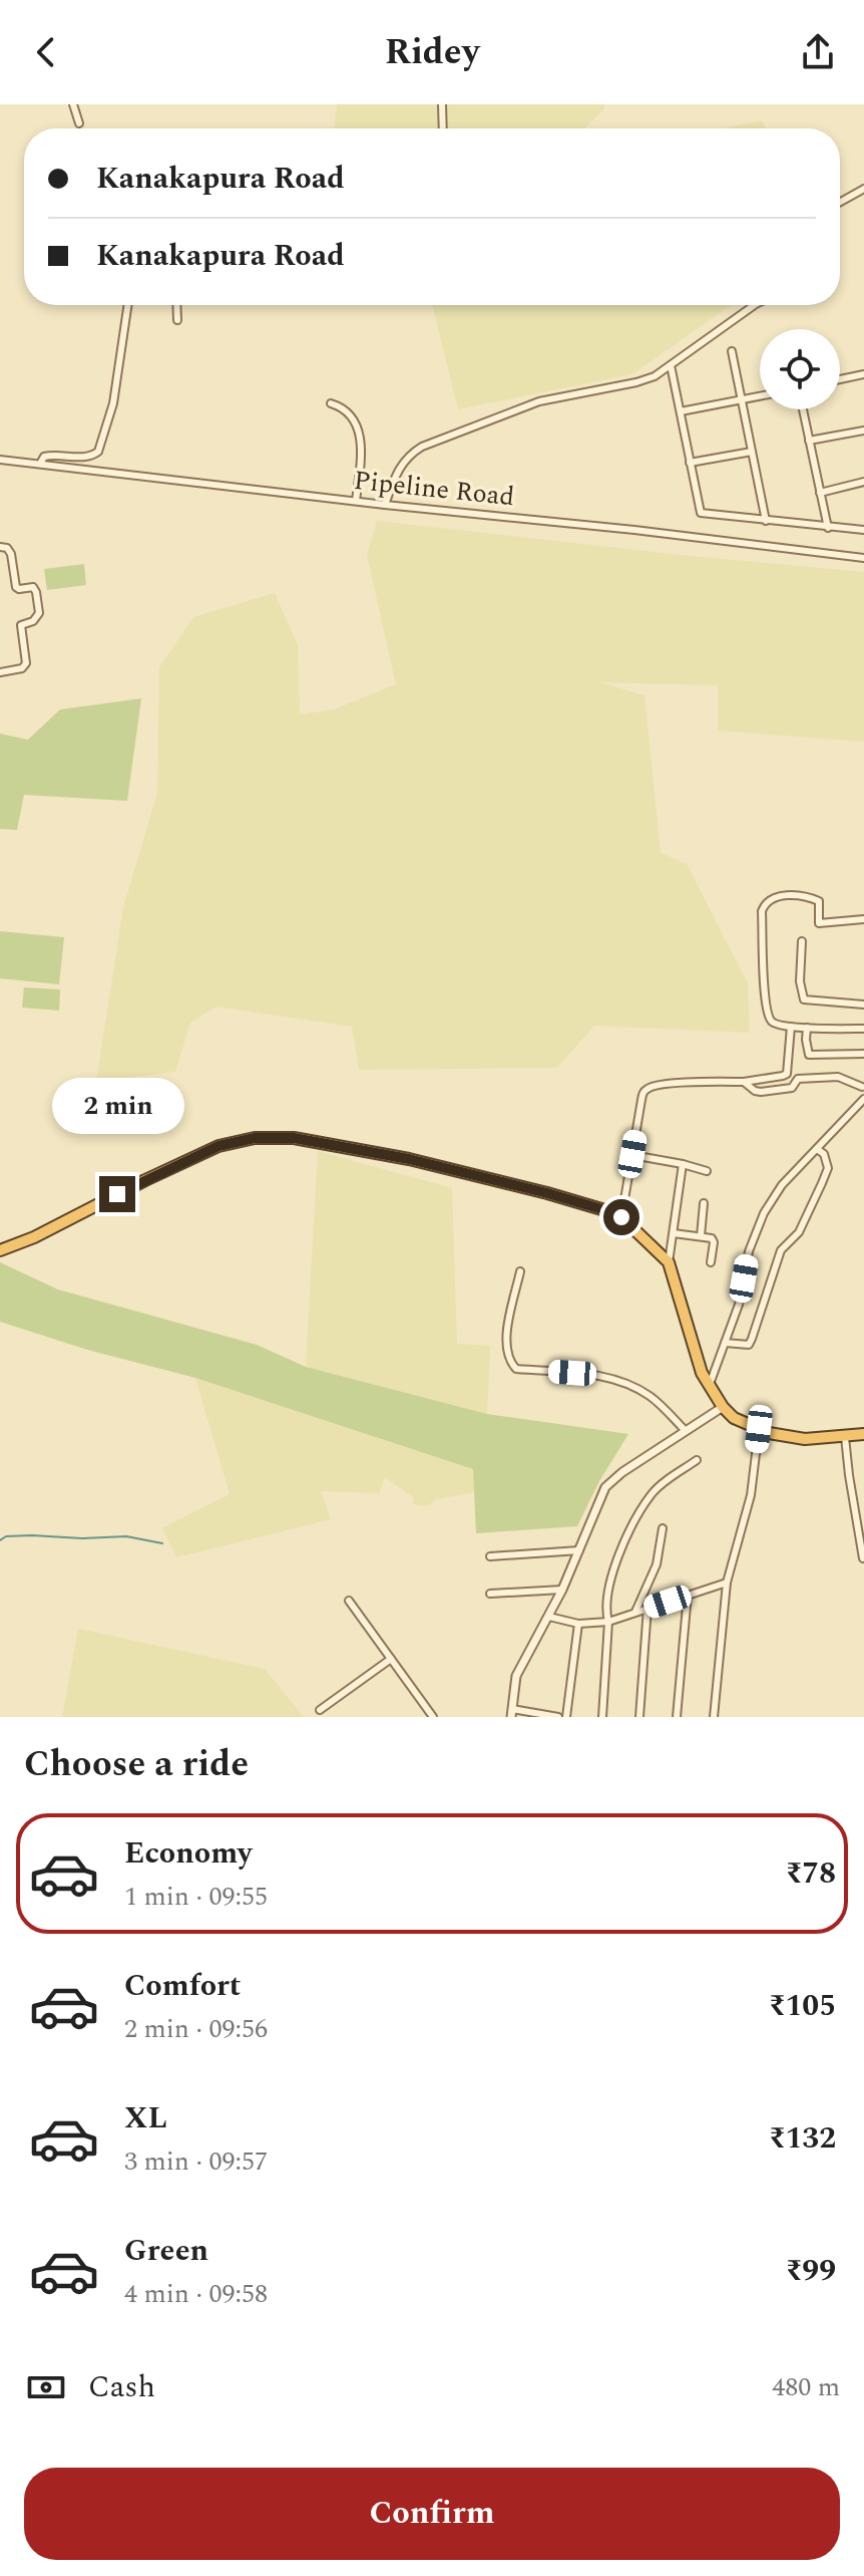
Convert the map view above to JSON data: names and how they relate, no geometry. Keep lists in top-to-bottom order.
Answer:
{
  "streets": {
    "street": ["Pipeline Road"]
  },
  "page": {
    "header": "Ridey",
    "banner": ["Kanakapura Road", "Kanakapura Road"],
    "bubble": "2 min",
    "heading": "Choose a ride",
    "list": [
      {
        "name": "Economy",
        "note": "1 min · 09:55",
        "value": "₹78"
      },
      {
        "name": "Comfort",
        "note": "2 min · 09:56",
        "value": "₹105"
      },
      {
        "name": "XL",
        "note": "3 min · 09:57",
        "value": "₹132"
      },
      {
        "name": "Green",
        "note": "4 min · 09:58",
        "value": "₹99"
      }
    ],
    "pay": ["Cash", "480 m"],
    "buttons": "Confirm"
  }
}
